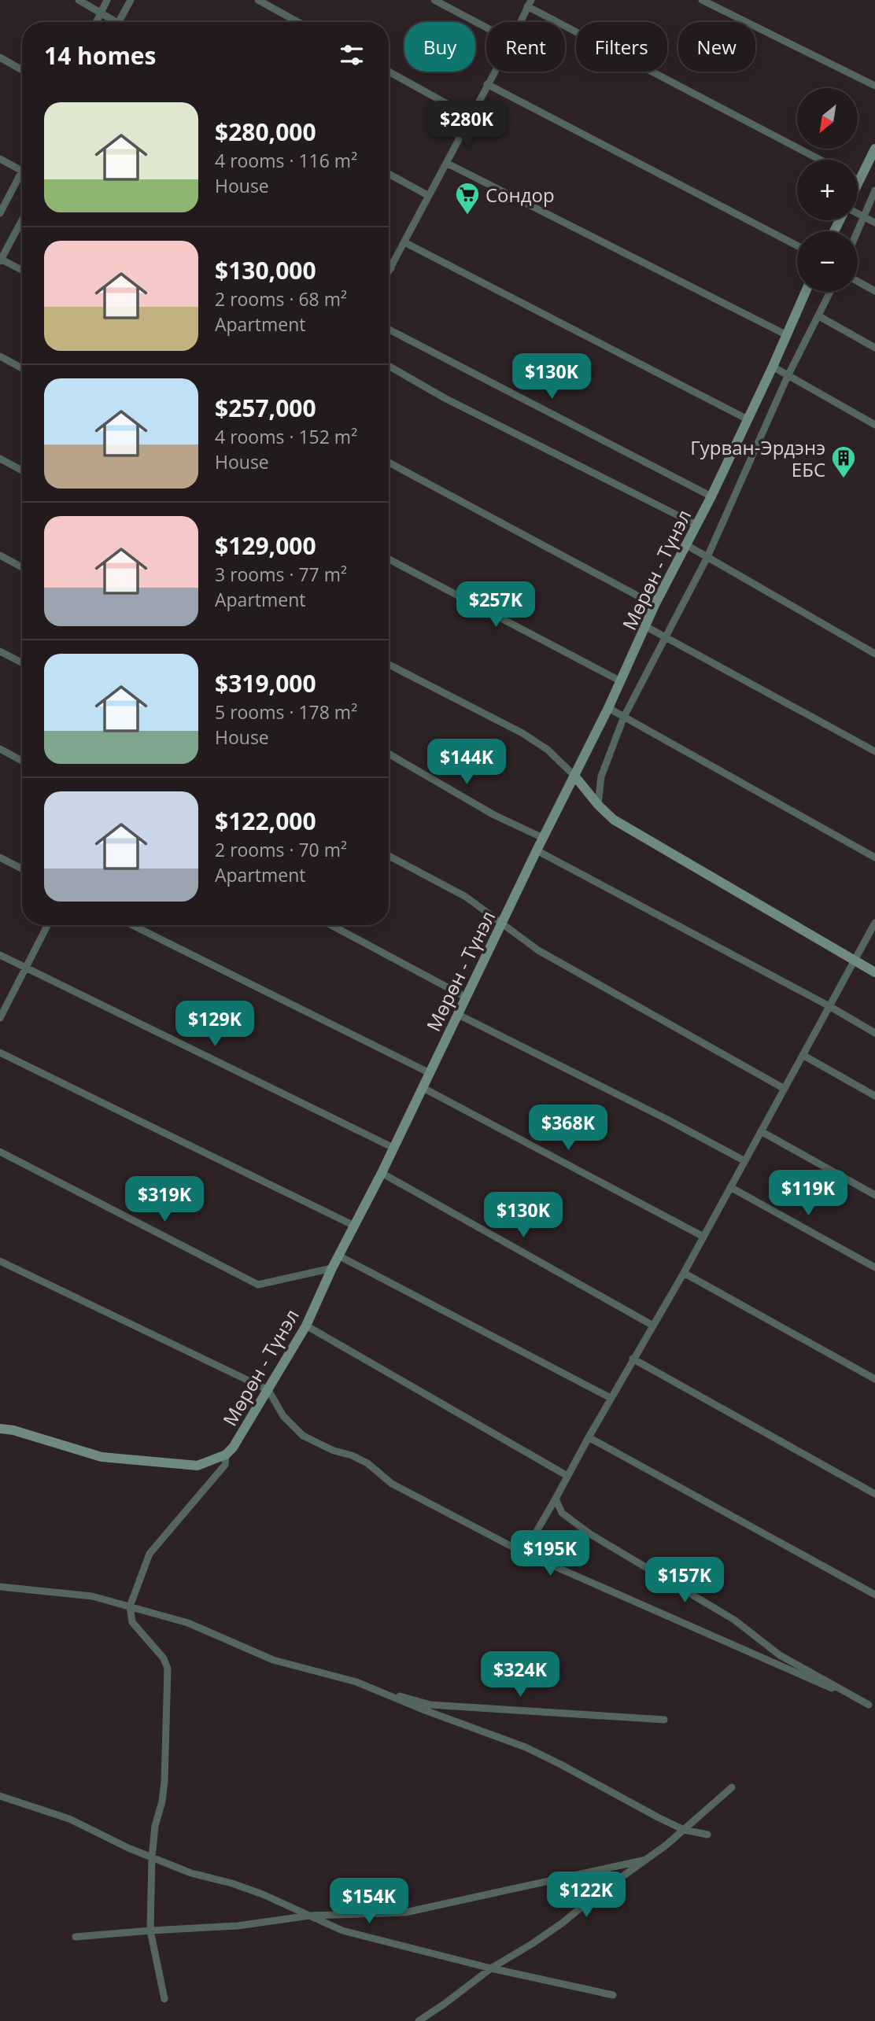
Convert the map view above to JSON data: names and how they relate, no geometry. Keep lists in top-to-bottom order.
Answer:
{
  "streets": {
    "street": ["Мөрөн - Түнэл"]
  },
  "places": {
    "supermarket": ["Сондор"],
    "building": ["Гурван-Эрдэнэ ЕБС"]
  },
  "north": "bottom left",
  "page": {
    "chip": [
      "Buy",
      "Rent",
      "Filters",
      "New"
    ],
    "heading": "14 homes",
    "map_buttons": ["+", "−"],
    "list": [
      {
        "name": "$280,000",
        "note": "4 rooms · 116 m² · House"
      },
      {
        "name": "$130,000",
        "note": "2 rooms · 68 m² · Apartment"
      },
      {
        "name": "$257,000",
        "note": "4 rooms · 152 m² · House"
      },
      {
        "name": "$129,000",
        "note": "3 rooms · 77 m² · Apartment"
      },
      {
        "name": "$319,000",
        "note": "5 rooms · 178 m² · House"
      },
      {
        "name": "$122,000",
        "note": "2 rooms · 70 m² · Apartment"
      }
    ],
    "price": [
      "$280K",
      "$130K",
      "$257K",
      "$144K",
      "$129K",
      "$368K",
      "$119K",
      "$319K",
      "$130K",
      "$195K",
      "$157K",
      "$324K",
      "$122K",
      "$154K"
    ]
  }
}
